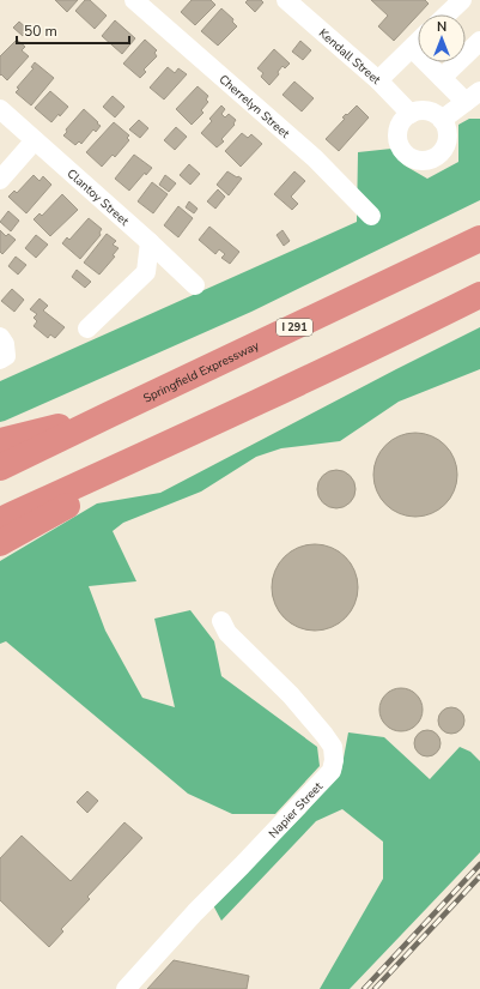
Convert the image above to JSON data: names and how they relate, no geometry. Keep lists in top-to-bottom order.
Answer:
{
  "streets": {
    "highway": ["I 291", "Springfield Expressway"],
    "street": [
      "Kendall Street",
      "Cherrelyn Street",
      "Clantoy Street",
      "Napier Street"
    ]
  },
  "scale_bar": "50 m",
  "north": "top"
}
